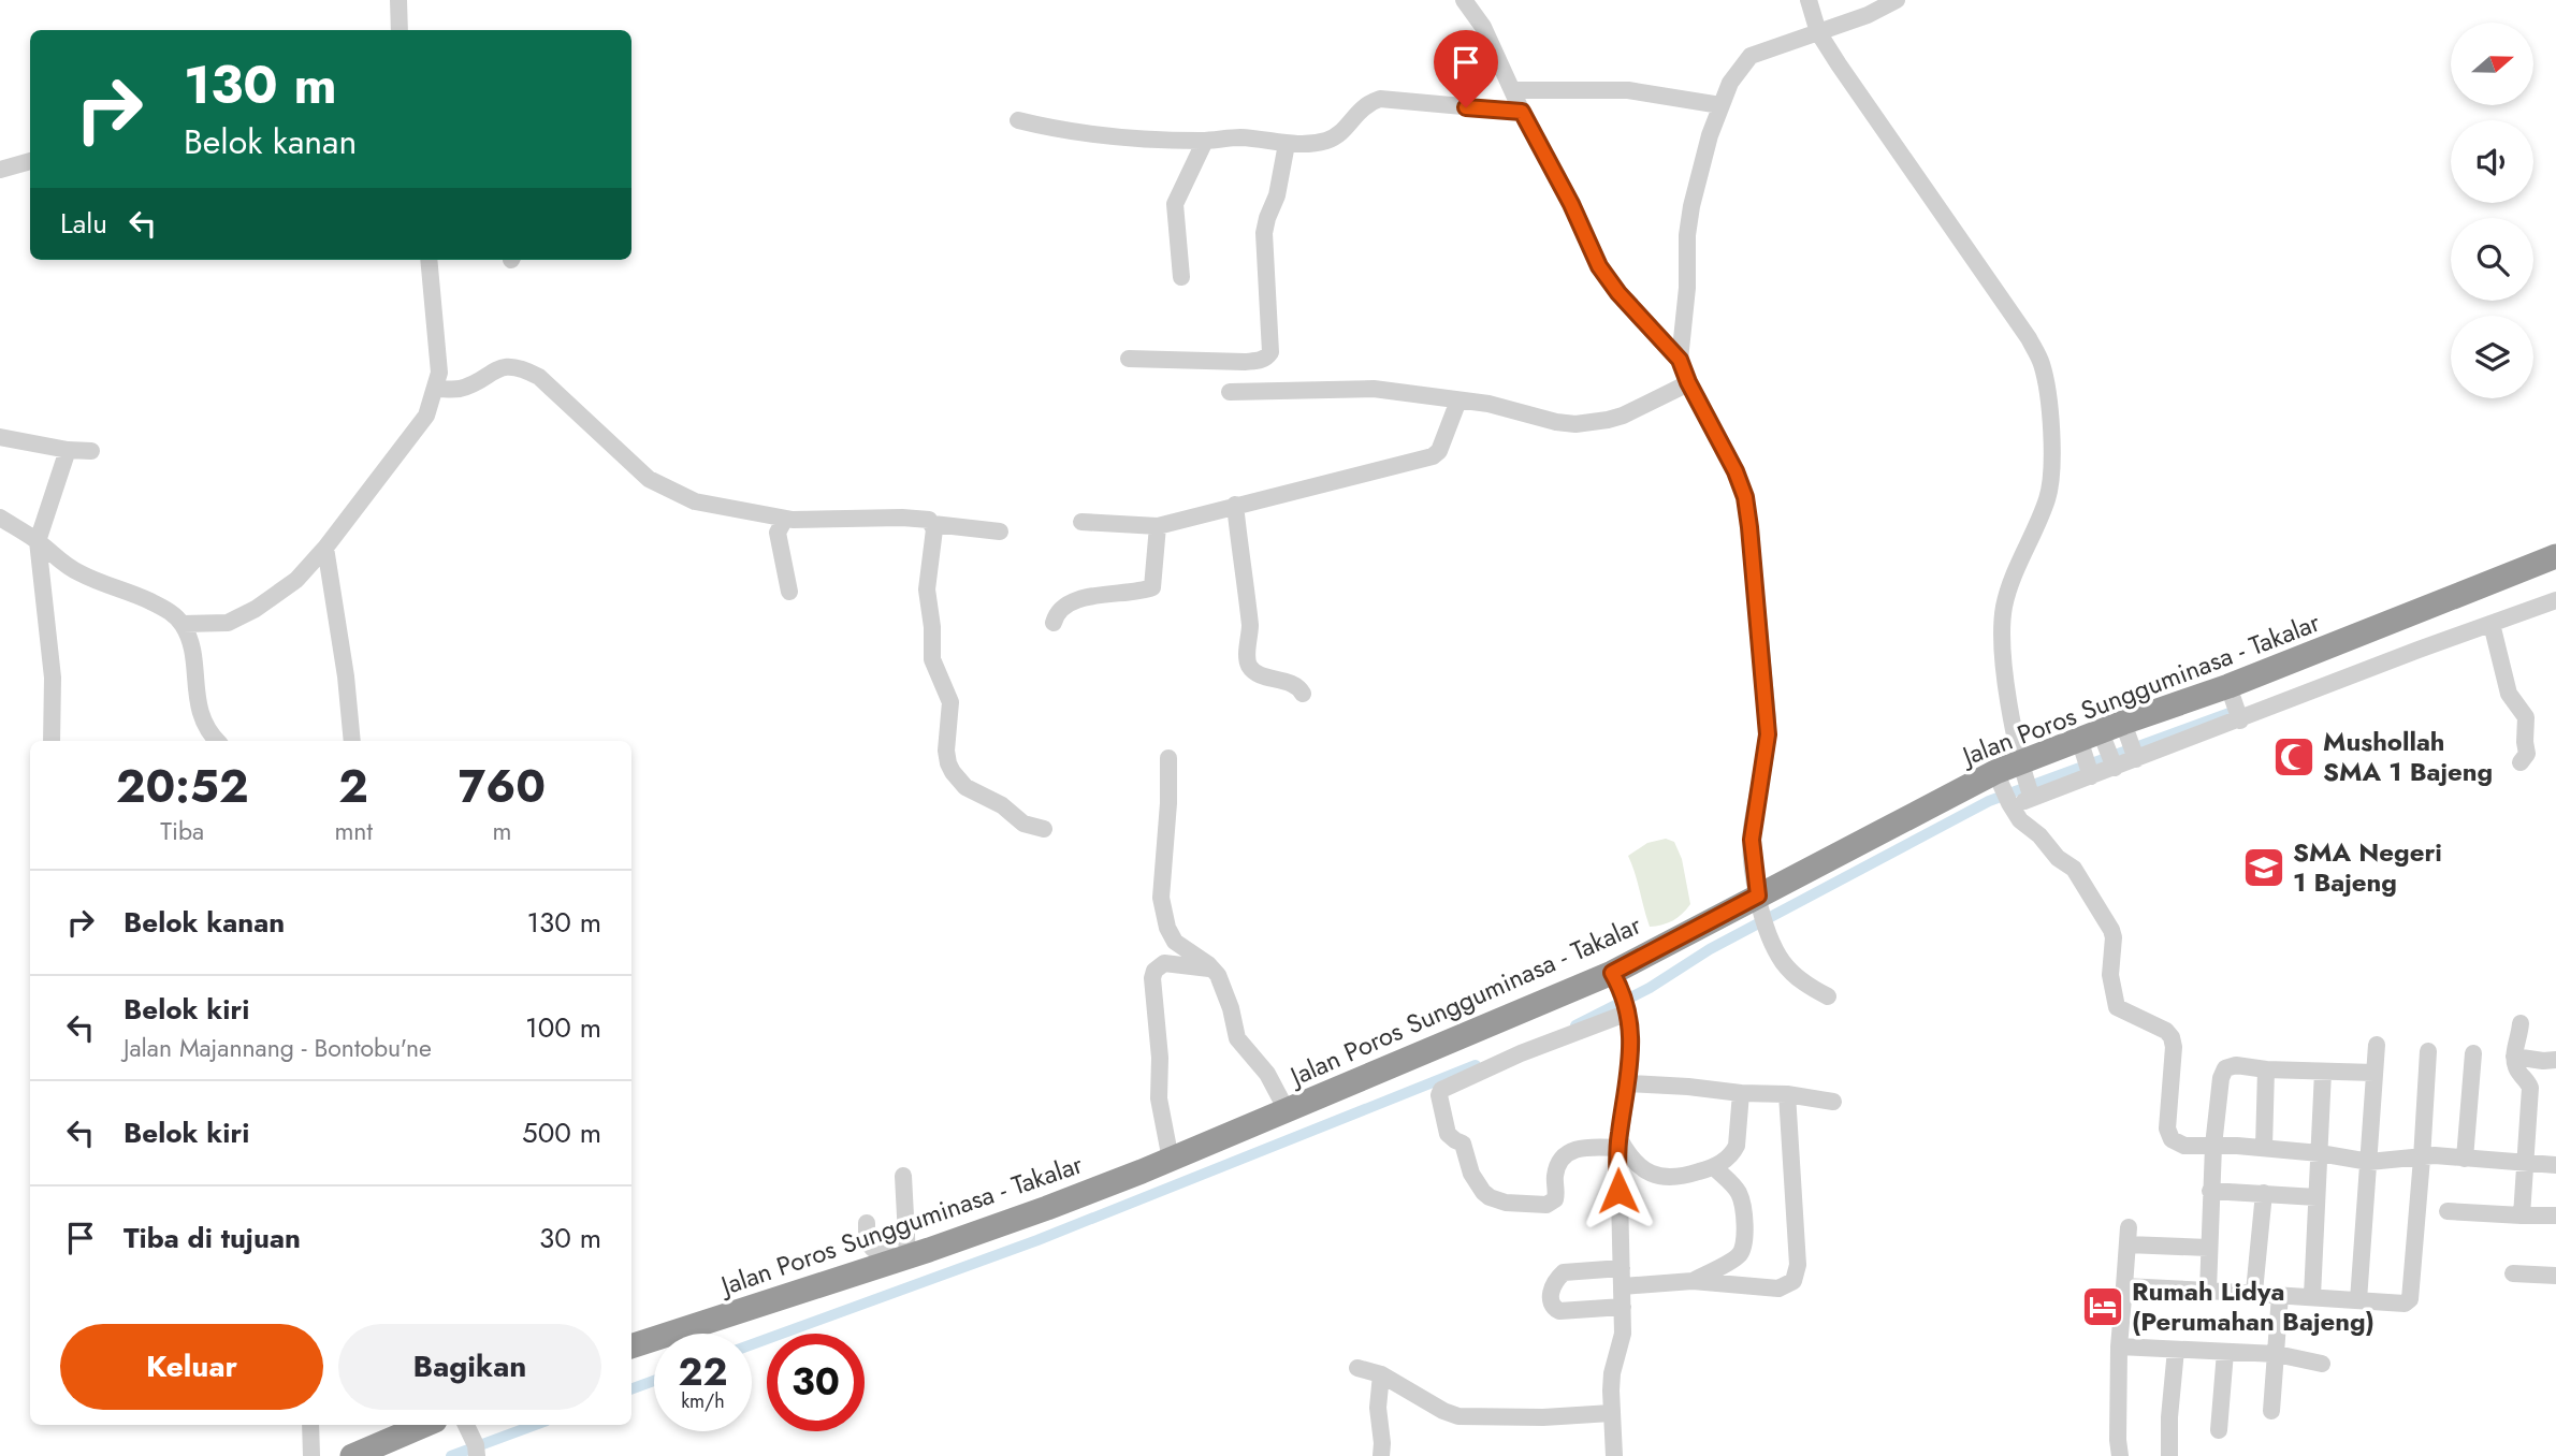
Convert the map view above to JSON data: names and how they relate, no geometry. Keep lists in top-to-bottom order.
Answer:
{
  "streets": {
    "highway": ["Jalan Poros Sungguminasa - Takalar"]
  },
  "places": {
    "mosque": ["Mushollah SMA 1 Bajeng"],
    "school or university": ["SMA Negeri 1 Bajeng"],
    "hotel": ["Rumah Lidya (Perumahan Bajeng)"]
  },
  "north": "right",
  "page": {
    "turn": ["130 m", "Belok kanan"],
    "then": "Lalu",
    "eta": [
      "20:52",
      "Tiba",
      "2",
      "mnt",
      "760",
      "m"
    ],
    "list": [
      {
        "name": "Belok kanan",
        "value": "130 m"
      },
      {
        "name": "Belok kiri",
        "note": "Jalan Majannang - Bontobu'ne",
        "value": "100 m"
      },
      {
        "name": "Belok kiri",
        "value": "500 m"
      },
      {
        "name": "Tiba di tujuan",
        "value": "30 m"
      }
    ],
    "buttons": ["Keluar", "Bagikan"],
    "speed": "22 km/h",
    "limit": "30"
  }
}
